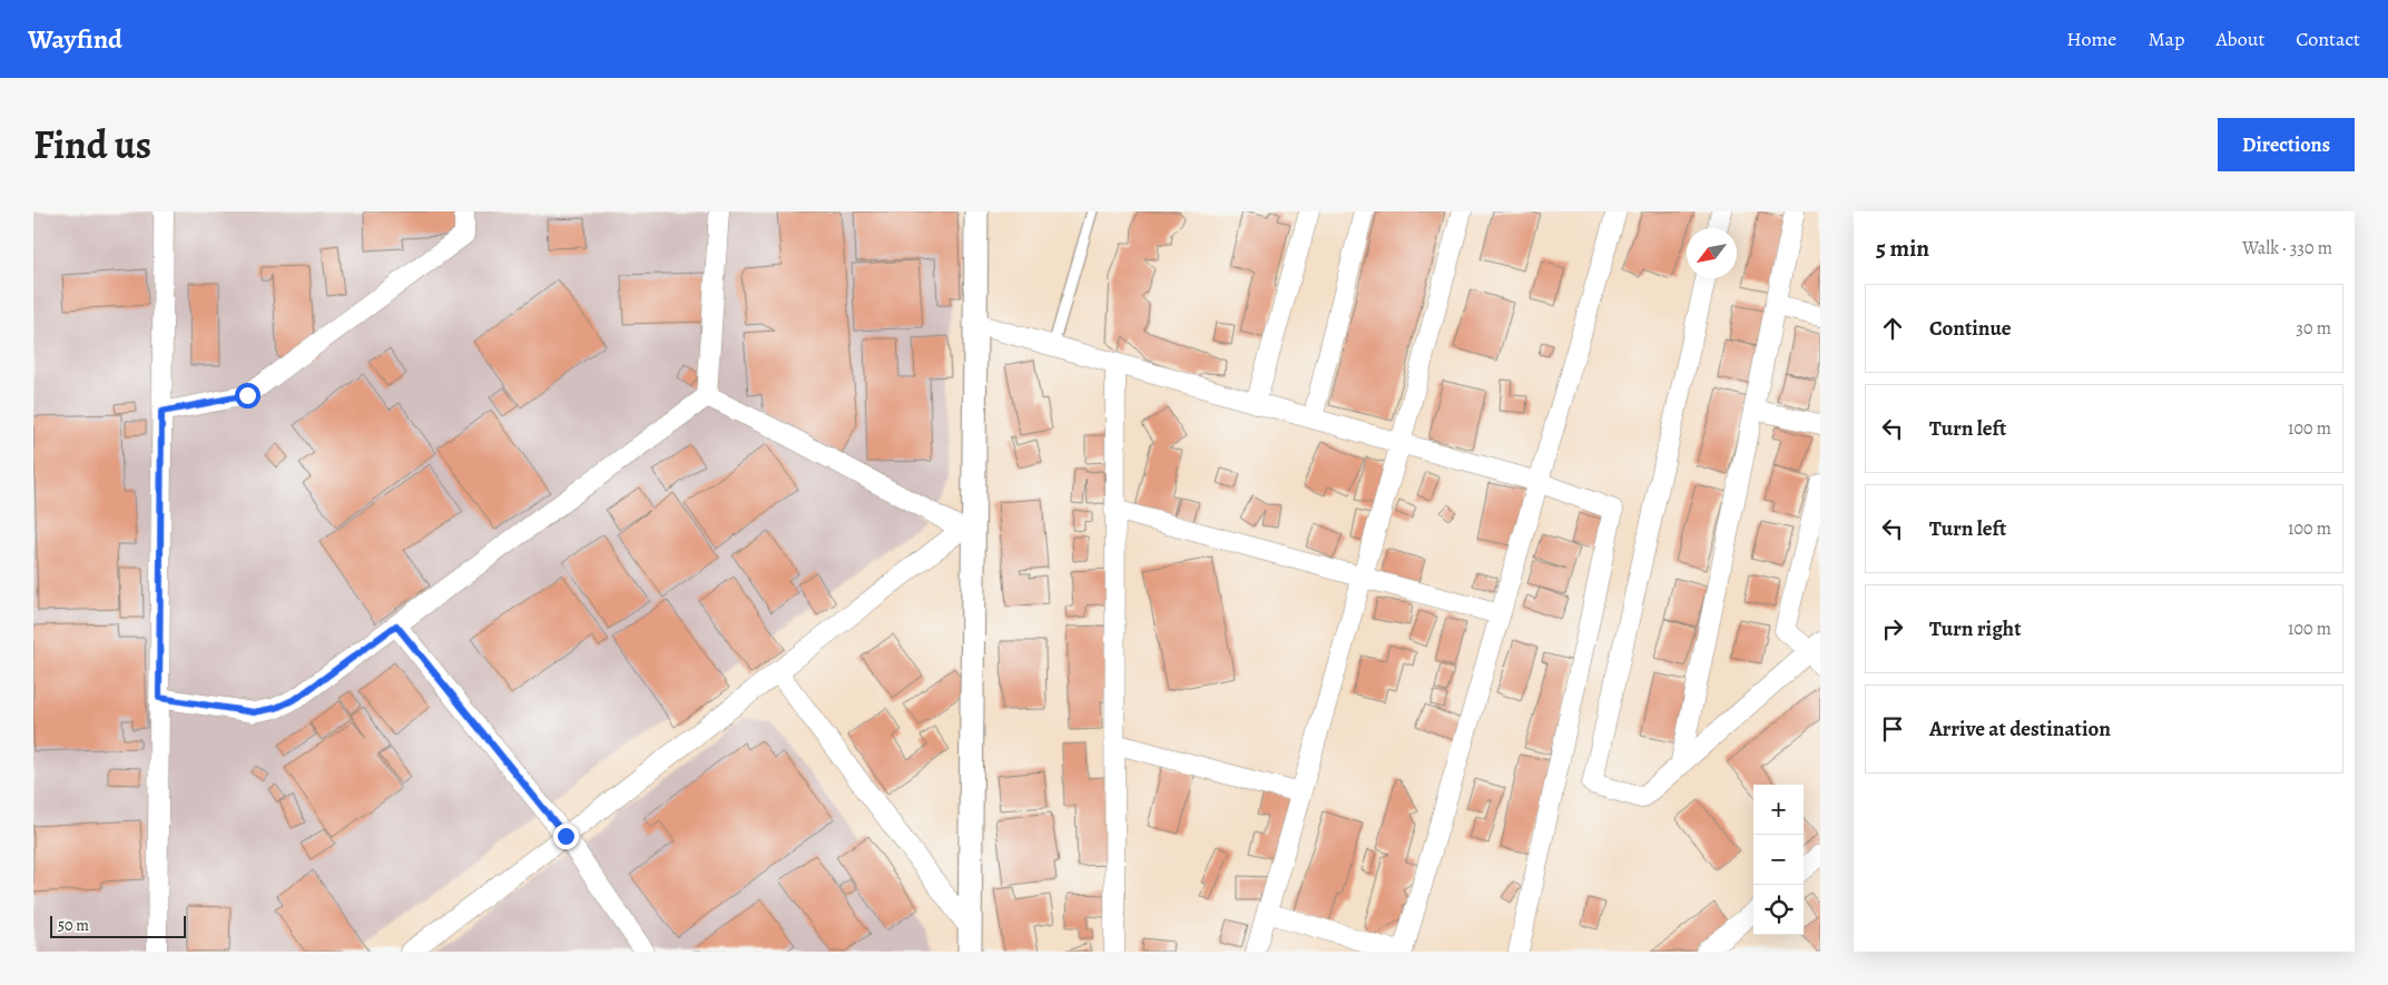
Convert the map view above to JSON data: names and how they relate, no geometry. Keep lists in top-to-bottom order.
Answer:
{
  "scale_bar": "50 m",
  "north": "bottom left",
  "page": {
    "header": "Wayfind",
    "nav": [
      "Home",
      "Map",
      "About",
      "Contact"
    ],
    "title": "Find us",
    "buttons": "Directions",
    "heading": ["5 min", "Walk · 330 m"],
    "list": [
      ["Continue", "30 m"],
      ["Turn left", "100 m"],
      ["Turn left", "100 m"],
      ["Turn right", "100 m"],
      "Arrive at destination"
    ],
    "map_buttons": ["+", "−"],
    "scale": "50 m"
  }
}
